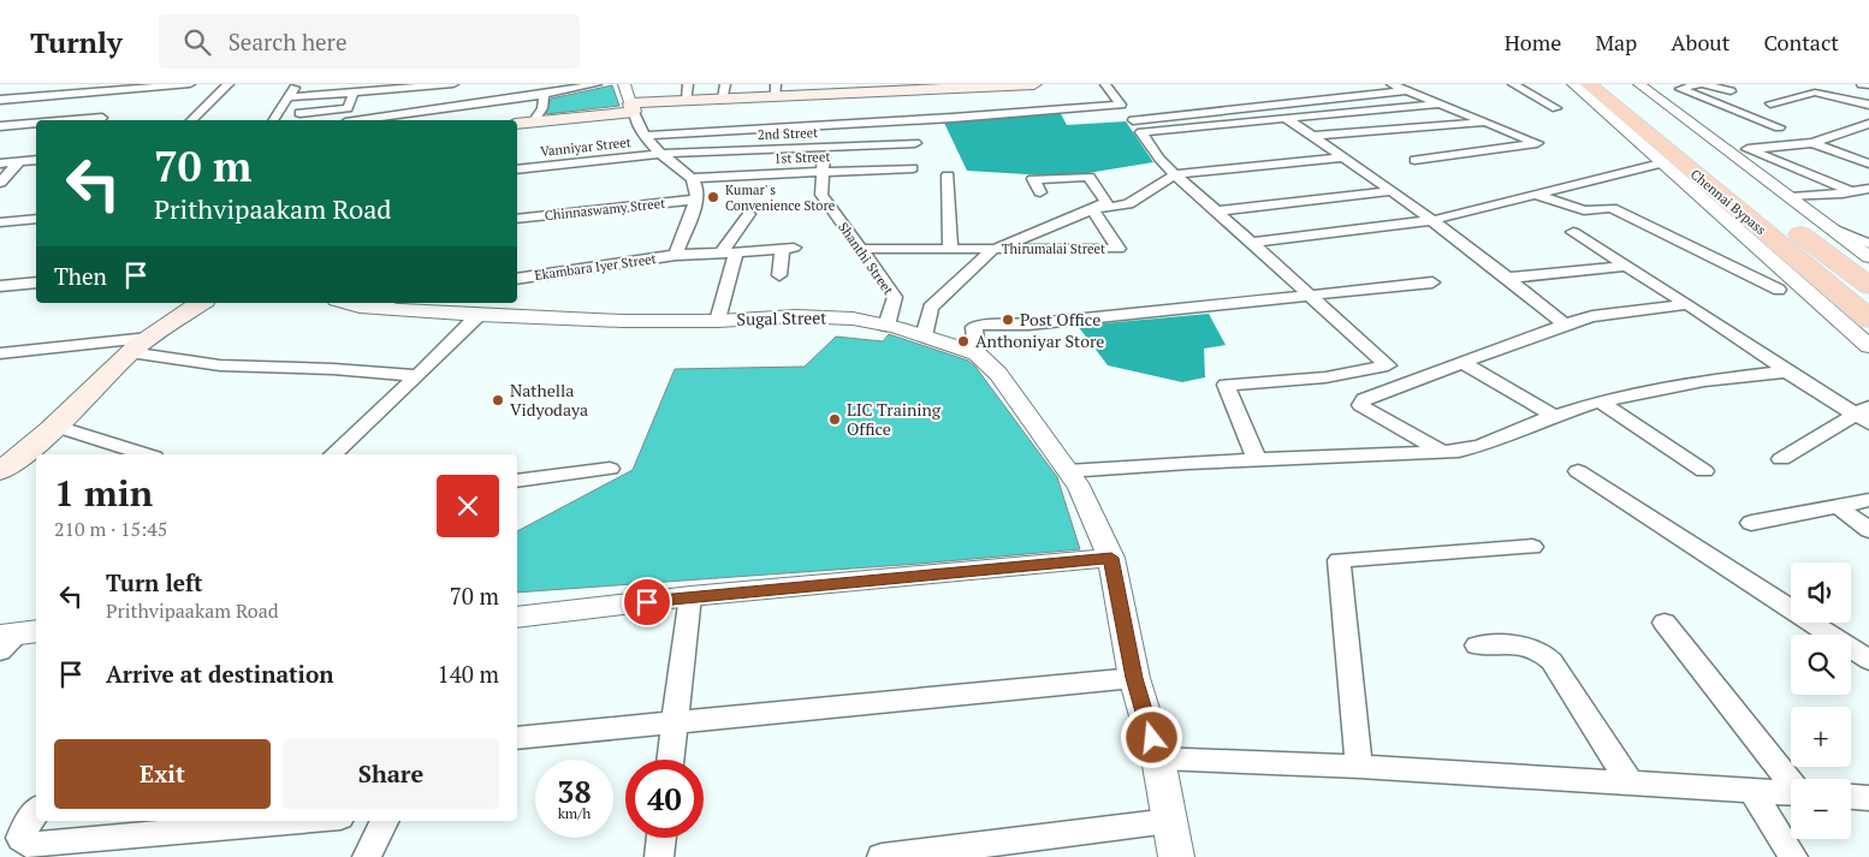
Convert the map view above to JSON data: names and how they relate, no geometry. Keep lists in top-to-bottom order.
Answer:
{
  "streets": {
    "highway": ["Chennai Bypass"],
    "street": [
      "2nd Street",
      "Vanniyar Street",
      "1st Street",
      "Chinnaswamy Street",
      "Thirumalai Street",
      "Shanthi Street",
      "Ekambara Iyer Street",
      "Sugal Street"
    ]
  },
  "crossings": [
    ["2nd Street", "Vanniyar Street"],
    ["1st Street", "Shanthi Street"],
    ["Thirumalai Street", "Shanthi Street"],
    ["Shanthi Street", "Sugal Street"]
  ],
  "places": [
    "Kumar' s Convenience Store",
    "Post Office",
    "Anthoniyar Store",
    "Nathella Vidyodaya",
    "LIC Training Office"
  ],
  "page": {
    "header": "Turnly",
    "search": "Search here",
    "nav": [
      "Home",
      "Map",
      "About",
      "Contact"
    ],
    "turn": ["70 m", "Prithvipaakam Road"],
    "then": "Then",
    "heading": ["1 min", "210 m · 15:45"],
    "list": [
      {
        "name": "Turn left",
        "note": "Prithvipaakam Road",
        "value": "70 m"
      },
      {
        "name": "Arrive at destination",
        "value": "140 m"
      }
    ],
    "map_buttons": ["+", "−"],
    "buttons": ["Exit", "Share"],
    "speed": "38 km/h",
    "limit": "40"
  }
}
